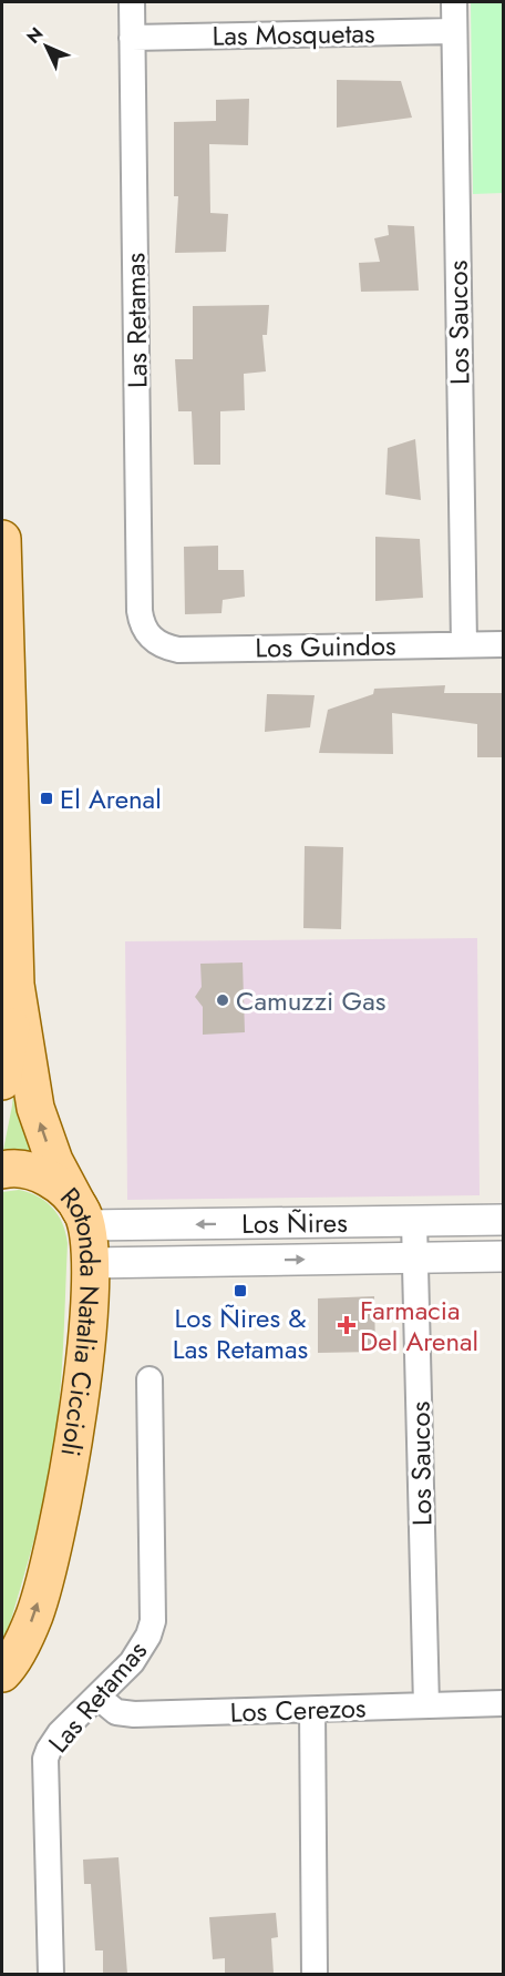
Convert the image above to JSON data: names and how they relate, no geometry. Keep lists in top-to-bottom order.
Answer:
{
  "streets": {
    "main road": ["Rotonda Natalia Ciccioli"],
    "street": [
      "Las Mosquetas",
      "Las Retamas",
      "Los Saucos",
      "Los Guindos",
      "Los Ñires",
      "Los Cerezos"
    ]
  },
  "crossings": [
    ["Las Mosquetas", "Las Retamas"],
    ["Las Mosquetas", "Los Saucos"],
    ["Las Retamas", "Los Guindos"],
    ["Las Retamas", "Los Cerezos"],
    ["Los Saucos", "Los Guindos"],
    ["Los Saucos", "Los Ñires"],
    ["Los Saucos", "Los Cerezos"],
    ["Los Ñires", "Rotonda Natalia Ciccioli"]
  ],
  "one_way": ["Rotonda Natalia Ciccioli"],
  "places": {
    "transit": ["El Arenal", "Los Ñires & Las Retamas"],
    "other": ["Camuzzi Gas"],
    "health": ["Farmacia Del Arenal"]
  },
  "north": "top left"
}
